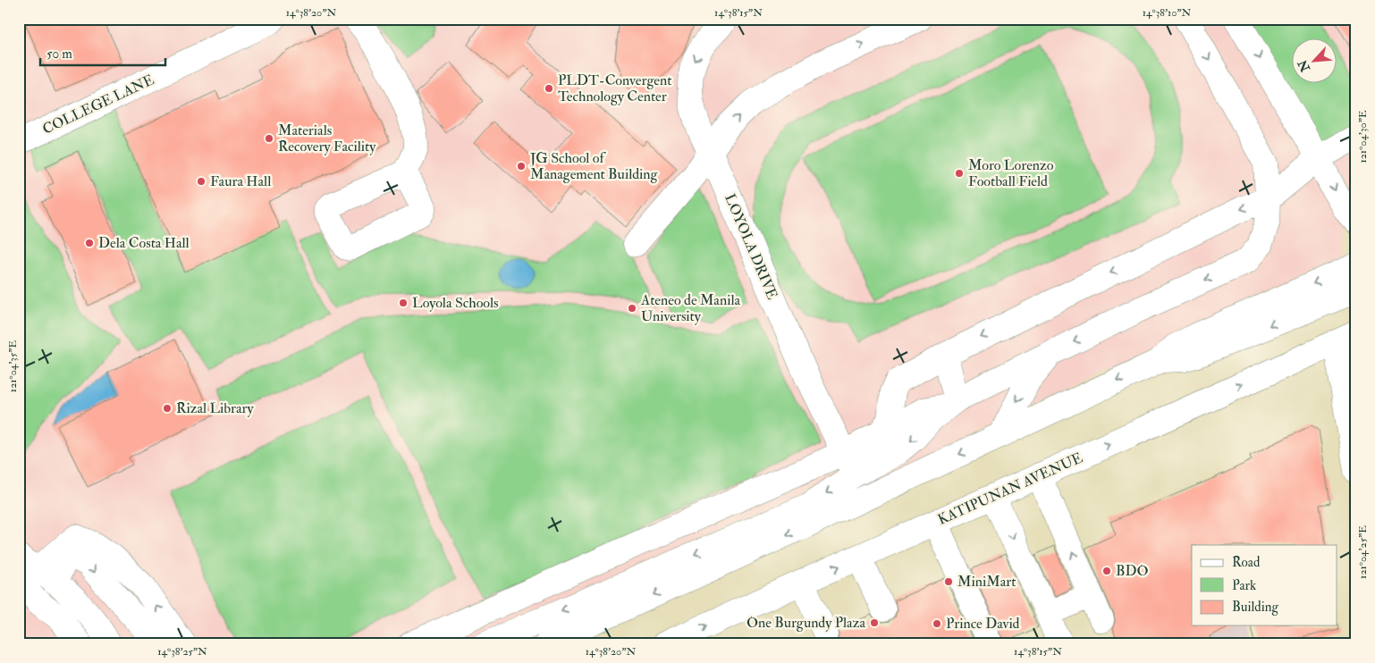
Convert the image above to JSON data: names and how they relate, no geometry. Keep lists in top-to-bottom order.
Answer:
{
  "streets": {
    "main road": ["COLLEGE LANE", "LOYOLA DRIVE", "KATIPUNAN AVENUE"]
  },
  "places": [
    "PLDT-Convergent Technology Center",
    "Materials Recovery Facility",
    "JG School of Management Building",
    "Moro Lorenzo Football Field",
    "Faura Hall",
    "Dela Costa Hall",
    "Loyola Schools",
    "Ateneo de Manila University",
    "Rizal Library",
    "BDO",
    "MiniMart",
    "One Burgundy Plaza",
    "Prince David"
  ],
  "legend": ["Road", "Park", "Building"],
  "scale_bar": "50 m",
  "north": "bottom left",
  "coordinates": [
    "14°38'20\"N",
    "14°38'15\"N",
    "14°38'10\"N",
    "121°04'30\"E",
    "121°04'35\"E",
    "121°04'25\"E",
    "14°38'25\"N"
  ]
}
